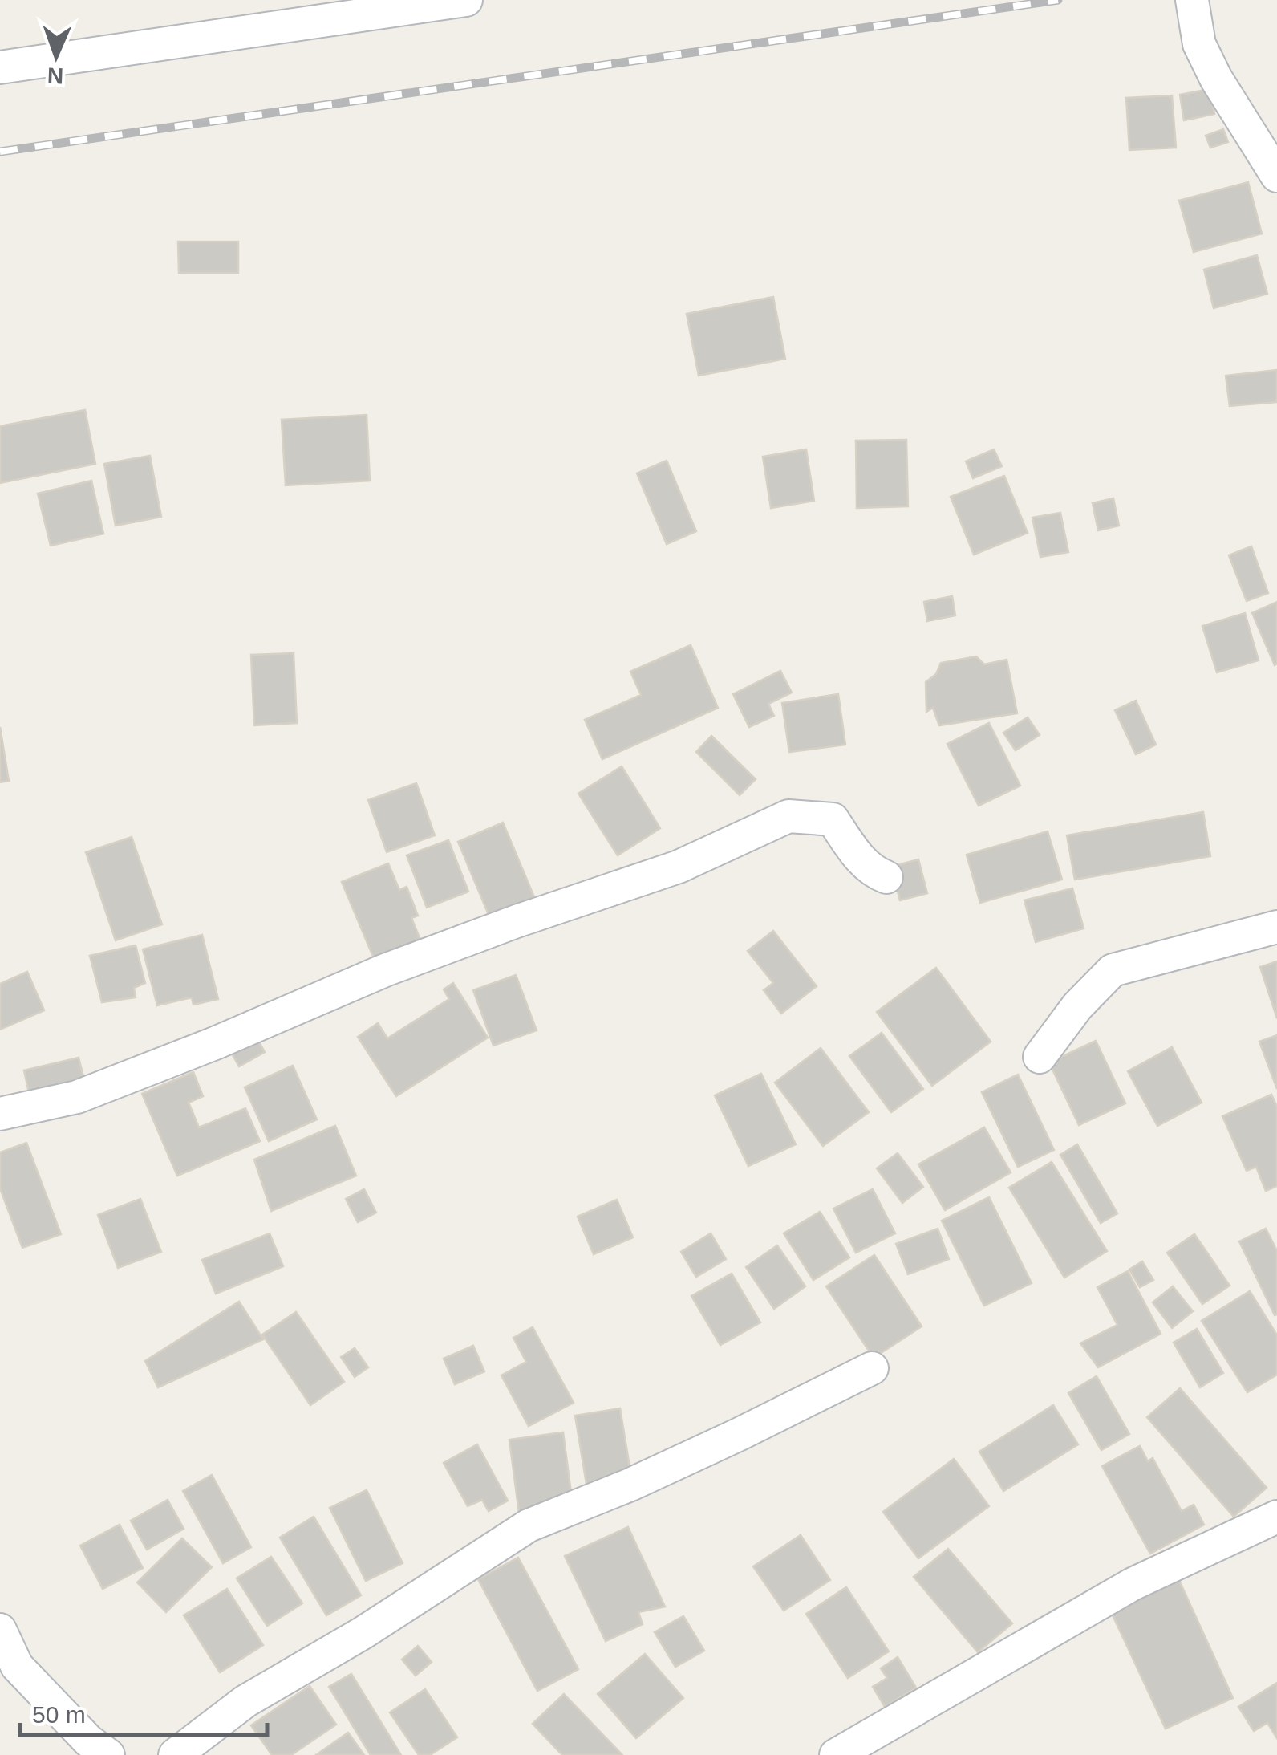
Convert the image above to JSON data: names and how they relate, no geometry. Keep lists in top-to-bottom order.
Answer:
{
  "scale_bar": "50 m",
  "north": "bottom"
}
